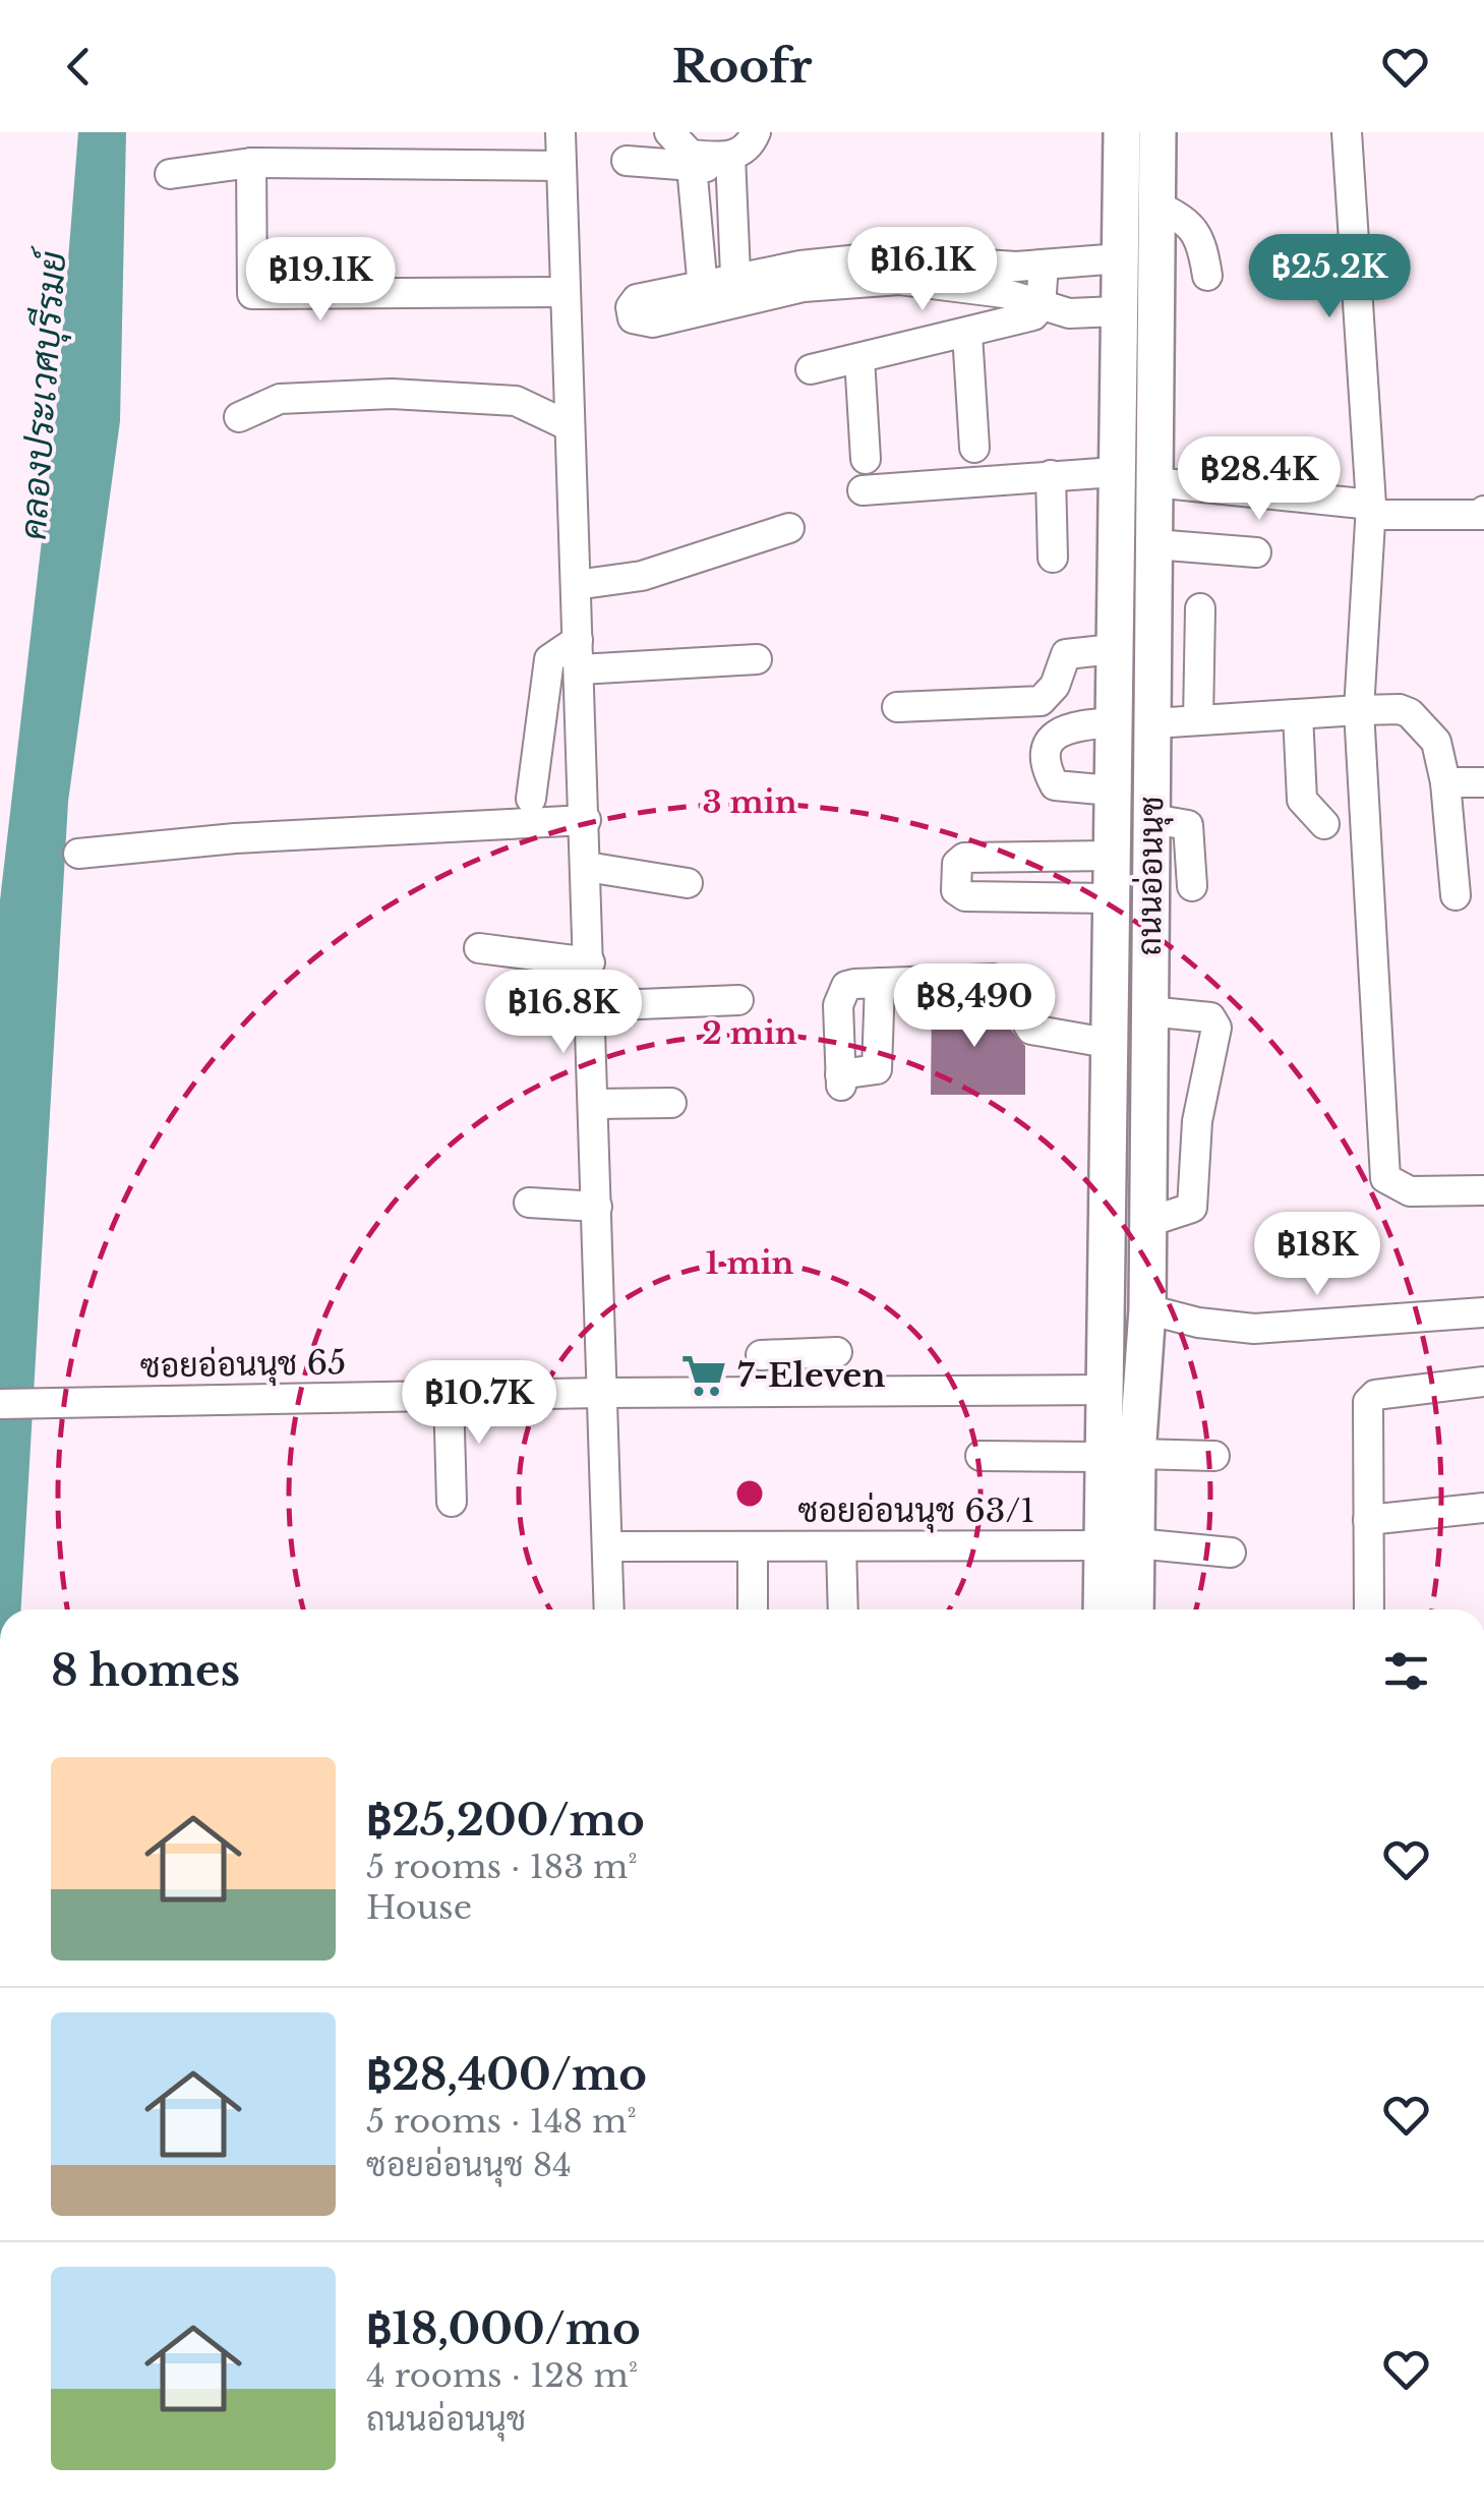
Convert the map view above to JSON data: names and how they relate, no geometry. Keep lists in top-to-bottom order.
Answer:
{
  "streets": {
    "main road": ["ถนนอ่อนนุช"],
    "street": ["ซอยอ่อนนุช 65", "ซอยอ่อนนุช 63/1"]
  },
  "crossings": [
    ["ถนนอ่อนนุช", "ซอยอ่อนนุช 65"],
    ["ถนนอ่อนนุช", "ซอยอ่อนนุช 63/1"]
  ],
  "water": ["คลองประเวศบุรีรมย์"],
  "places": {
    "supermarket": ["7-Eleven"]
  },
  "page": {
    "header": "Roofr",
    "price": [
      "฿16.1K",
      "฿25.2K",
      "฿19.1K",
      "฿28.4K",
      "฿8,490",
      "฿16.8K",
      "฿18K",
      "฿10.7K"
    ],
    "heading": "8 homes",
    "list": [
      {
        "name": "฿25,200/mo",
        "note": "5 rooms · 183 m² · House"
      },
      {
        "name": "฿28,400/mo",
        "note": "5 rooms · 148 m² · ซอยอ่อนนุช 84"
      },
      {
        "name": "฿18,000/mo",
        "note": "4 rooms · 128 m² · ถนนอ่อนนุช"
      }
    ]
  },
  "rings": ["3 min", "2 min", "1 min"]
}
